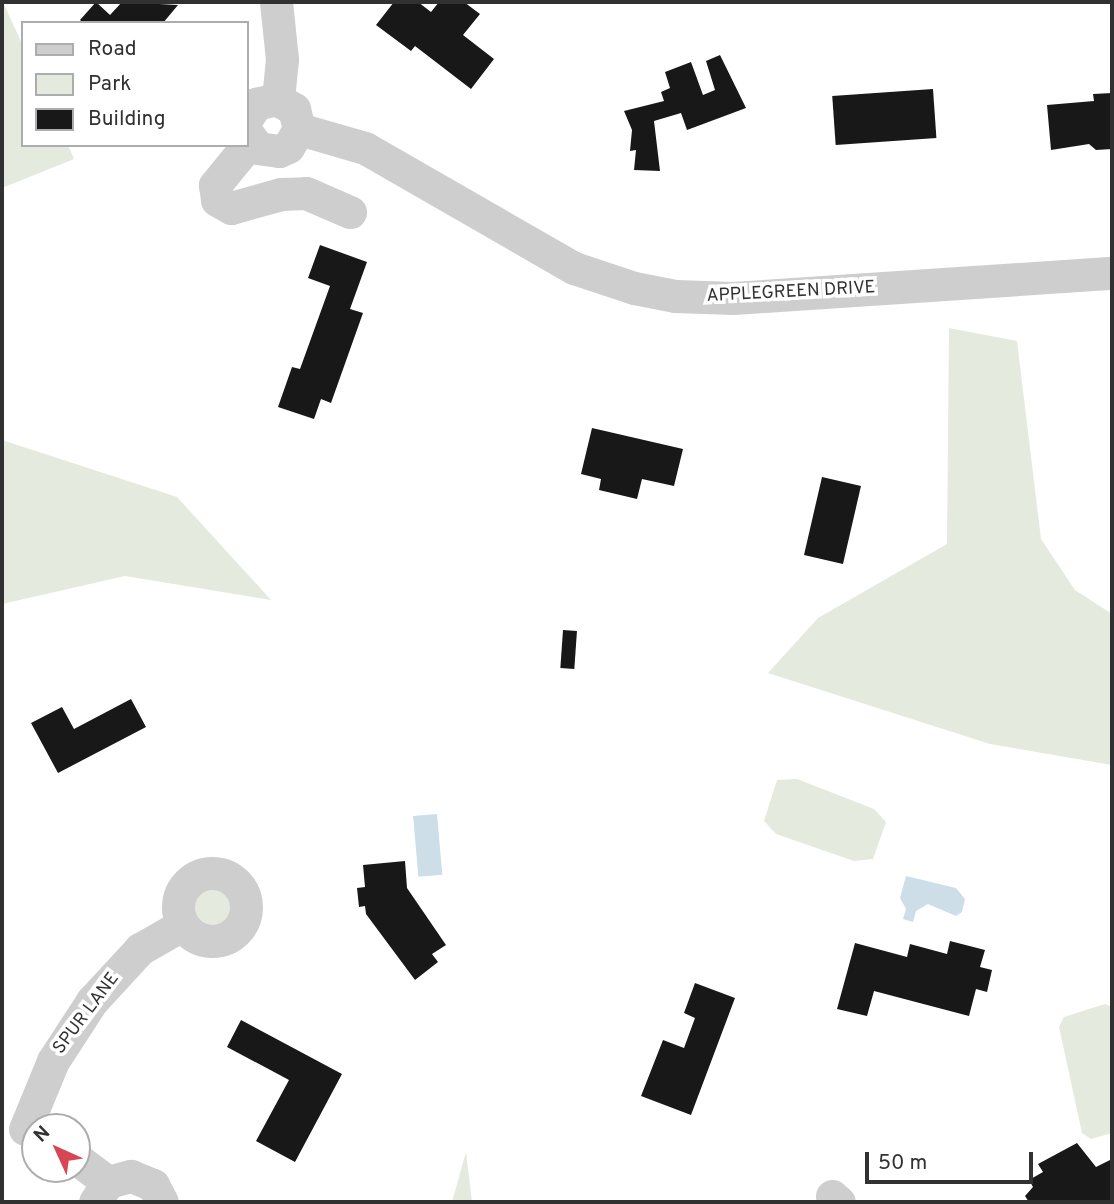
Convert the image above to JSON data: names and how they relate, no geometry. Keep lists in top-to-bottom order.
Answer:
{
  "streets": {
    "street": ["APPLEGREEN DRIVE", "SPUR LANE"]
  },
  "legend": ["Road", "Park", "Building"],
  "scale_bar": "50 m",
  "north": "top left"
}
